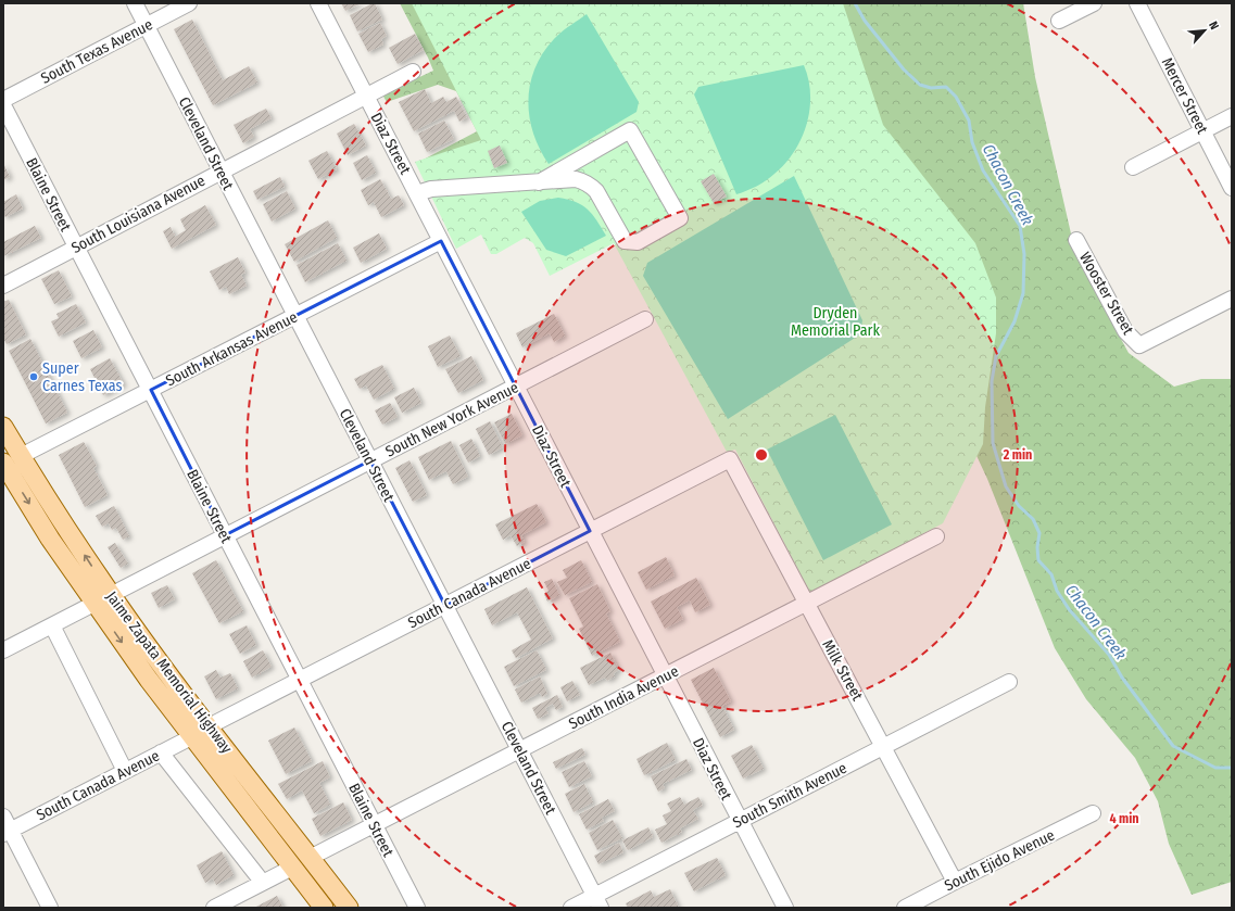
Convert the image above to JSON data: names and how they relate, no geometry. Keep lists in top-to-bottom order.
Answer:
{
  "streets": {
    "main road": ["Jaime Zapata Memorial Highway"],
    "street": [
      "South Texas Avenue",
      "Mercer Street",
      "Cleveland Street",
      "Diaz Street",
      "Blaine Street",
      "South Louisiana Avenue",
      "Wooster Street",
      "South Arkansas Avenue",
      "South New York Avenue",
      "South Canada Avenue",
      "Milk Street",
      "South India Avenue",
      "South Smith Avenue",
      "South Ejido Avenue"
    ]
  },
  "crossings": [
    ["South Texas Avenue", "Cleveland Street"],
    ["Cleveland Street", "South Louisiana Avenue"],
    ["Cleveland Street", "South Arkansas Avenue"],
    ["Cleveland Street", "South New York Avenue"],
    ["Cleveland Street", "South Canada Avenue"],
    ["Cleveland Street", "South India Avenue"],
    ["Cleveland Street", "South Smith Avenue"],
    ["Diaz Street", "South Louisiana Avenue"],
    ["Diaz Street", "South Arkansas Avenue"],
    ["Diaz Street", "South New York Avenue"],
    ["Diaz Street", "South Canada Avenue"],
    ["Diaz Street", "South India Avenue"],
    ["Diaz Street", "South Smith Avenue"],
    ["Blaine Street", "South Louisiana Avenue"],
    ["Blaine Street", "South Arkansas Avenue"],
    ["Blaine Street", "South New York Avenue"],
    ["Blaine Street", "South Canada Avenue"],
    ["Blaine Street", "South India Avenue"],
    ["South Arkansas Avenue", "Jaime Zapata Memorial Highway"],
    ["South New York Avenue", "Jaime Zapata Memorial Highway"],
    ["South Canada Avenue", "Milk Street"],
    ["South Canada Avenue", "Jaime Zapata Memorial Highway"],
    ["Milk Street", "South India Avenue"],
    ["Milk Street", "South Smith Avenue"],
    ["Milk Street", "South Ejido Avenue"],
    ["Jaime Zapata Memorial Highway", "South India Avenue"]
  ],
  "water": ["Chacon Creek"],
  "parks": ["Dryden Memorial Park"],
  "places": ["Super Carnes Texas"],
  "north": "top right",
  "rings": ["2 min", "4 min"]
}
